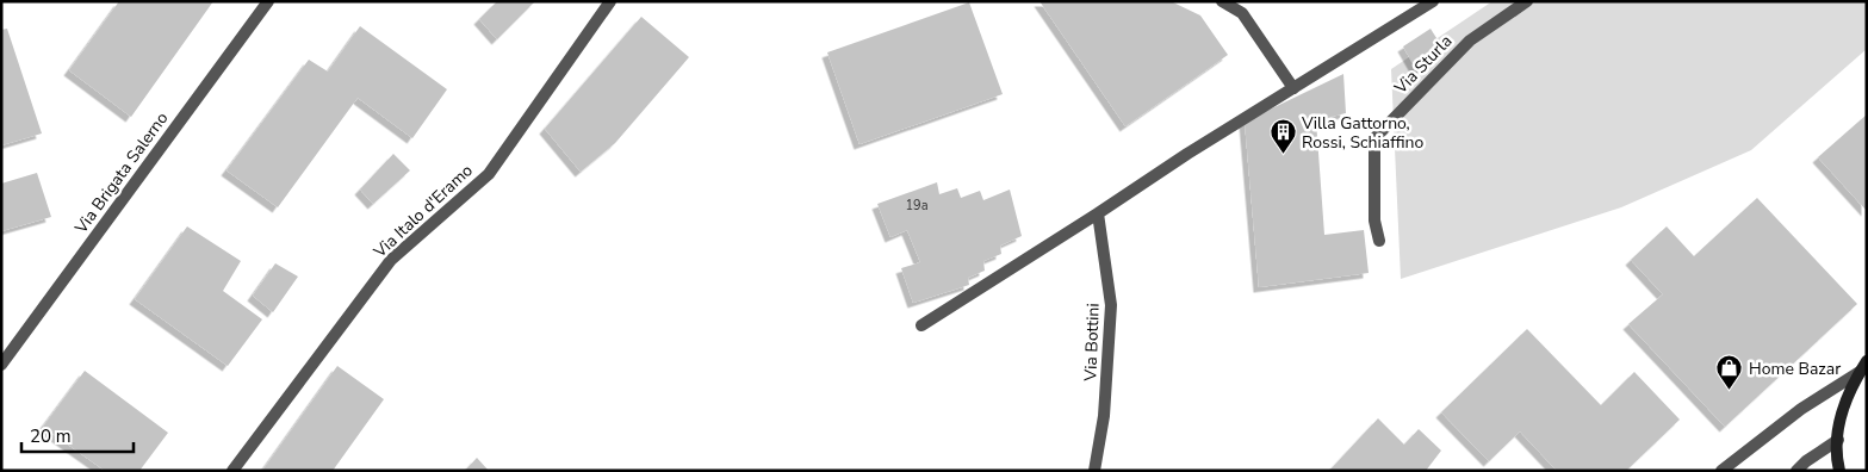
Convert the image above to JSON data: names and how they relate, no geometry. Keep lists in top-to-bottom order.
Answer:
{
  "streets": {
    "street": [
      "Via Sturla",
      "Via Brigata Salerno",
      "Via Italo d'Eramo",
      "Via Bottini"
    ]
  },
  "places": {
    "building": ["Villa Gattorno, Rossi, Schiaffino"],
    "shop": ["Home Bazar"]
  },
  "house_numbers": ["19a"],
  "scale_bar": "20 m"
}
